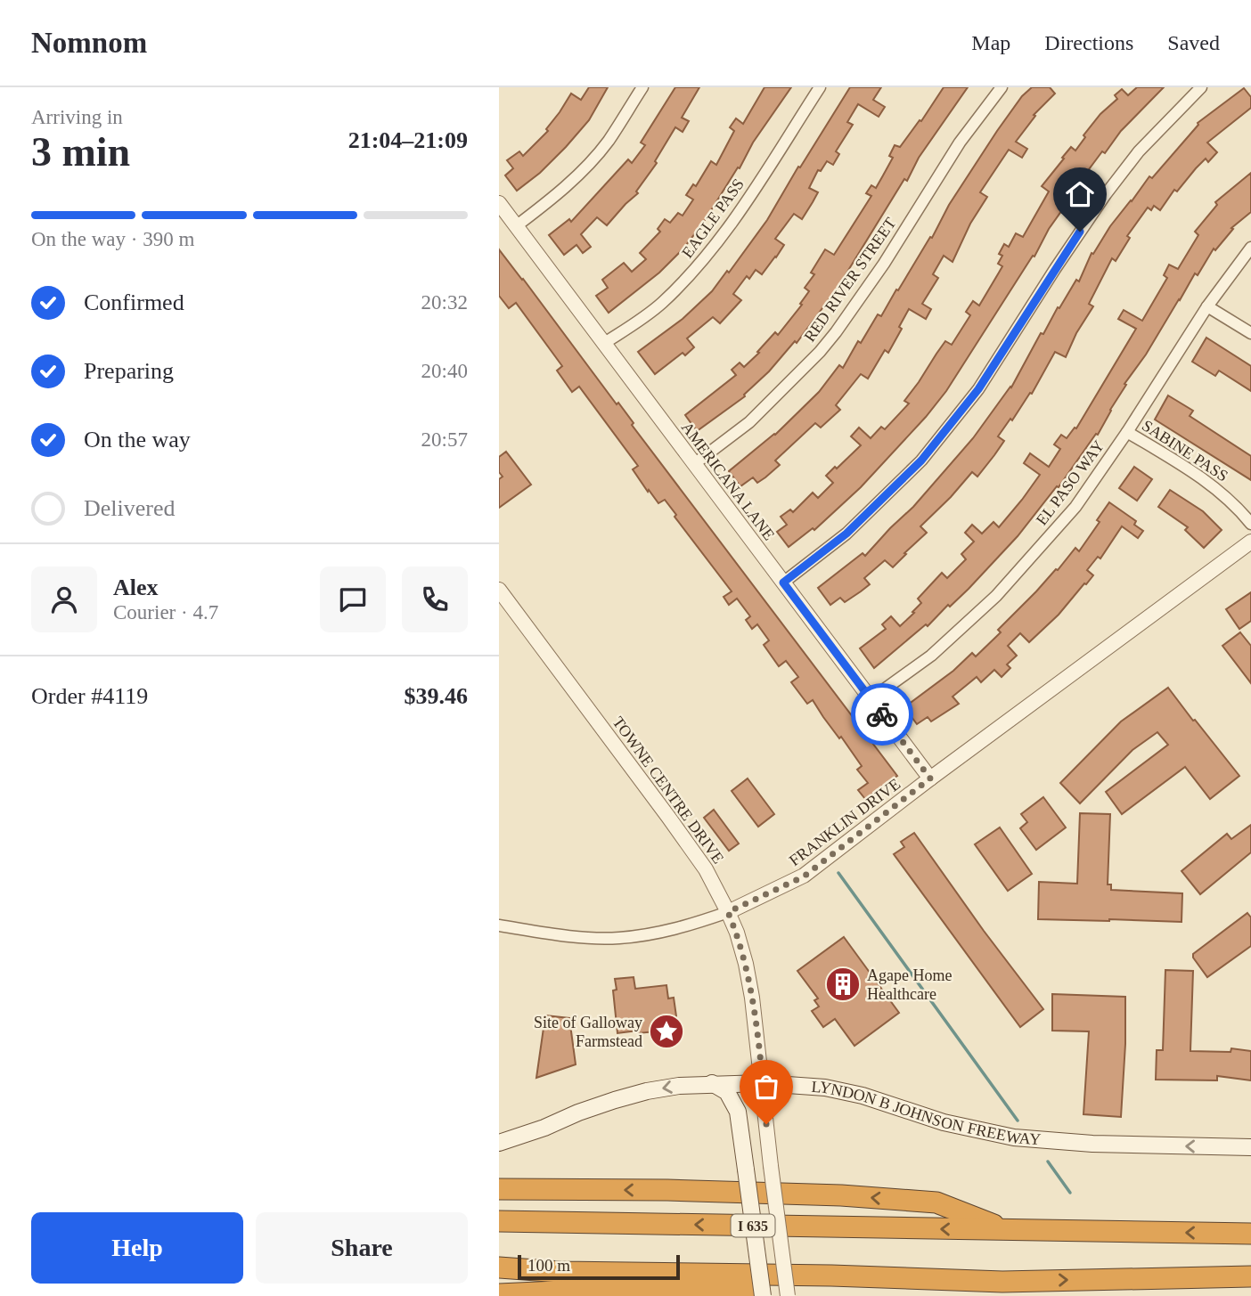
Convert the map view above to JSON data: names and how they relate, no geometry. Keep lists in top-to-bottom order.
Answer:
{
  "streets": {
    "highway": ["I 635"],
    "main road": ["LYNDON B JOHNSON FREEWAY"],
    "street": [
      "EAGLE PASS",
      "RED RIVER STREET",
      "SABINE PASS",
      "AMERICANA LANE",
      "EL PASO WAY",
      "TOWNE CENTRE DRIVE",
      "FRANKLIN DRIVE"
    ]
  },
  "crossings": [
    ["EAGLE PASS", "AMERICANA LANE"],
    ["RED RIVER STREET", "AMERICANA LANE"],
    ["SABINE PASS", "EL PASO WAY"],
    ["AMERICANA LANE", "EL PASO WAY"],
    ["AMERICANA LANE", "FRANKLIN DRIVE"],
    ["TOWNE CENTRE DRIVE", "FRANKLIN DRIVE"],
    ["TOWNE CENTRE DRIVE", "LYNDON B JOHNSON FREEWAY"]
  ],
  "one_way": ["LYNDON B JOHNSON FREEWAY"],
  "places": {
    "building": ["Agape Home Healthcare"],
    "place": ["Site of Galloway Farmstead"]
  },
  "scale_bar": "100 m",
  "page": {
    "header": "Nomnom",
    "nav": ["Map", "Directions", "Saved"],
    "heading": ["3 min", "Arriving in", "21:04–21:09"],
    "panel": [
      "Alex",
      "Courier · 4.7",
      "Order #4119",
      "$39.46"
    ],
    "bar": "On the way · 390 m",
    "list": [
      ["Confirmed", "20:32"],
      ["Preparing", "20:40"],
      ["On the way", "20:57"],
      "Delivered"
    ],
    "buttons": ["Help", "Share"],
    "scale": "100 m"
  }
}
